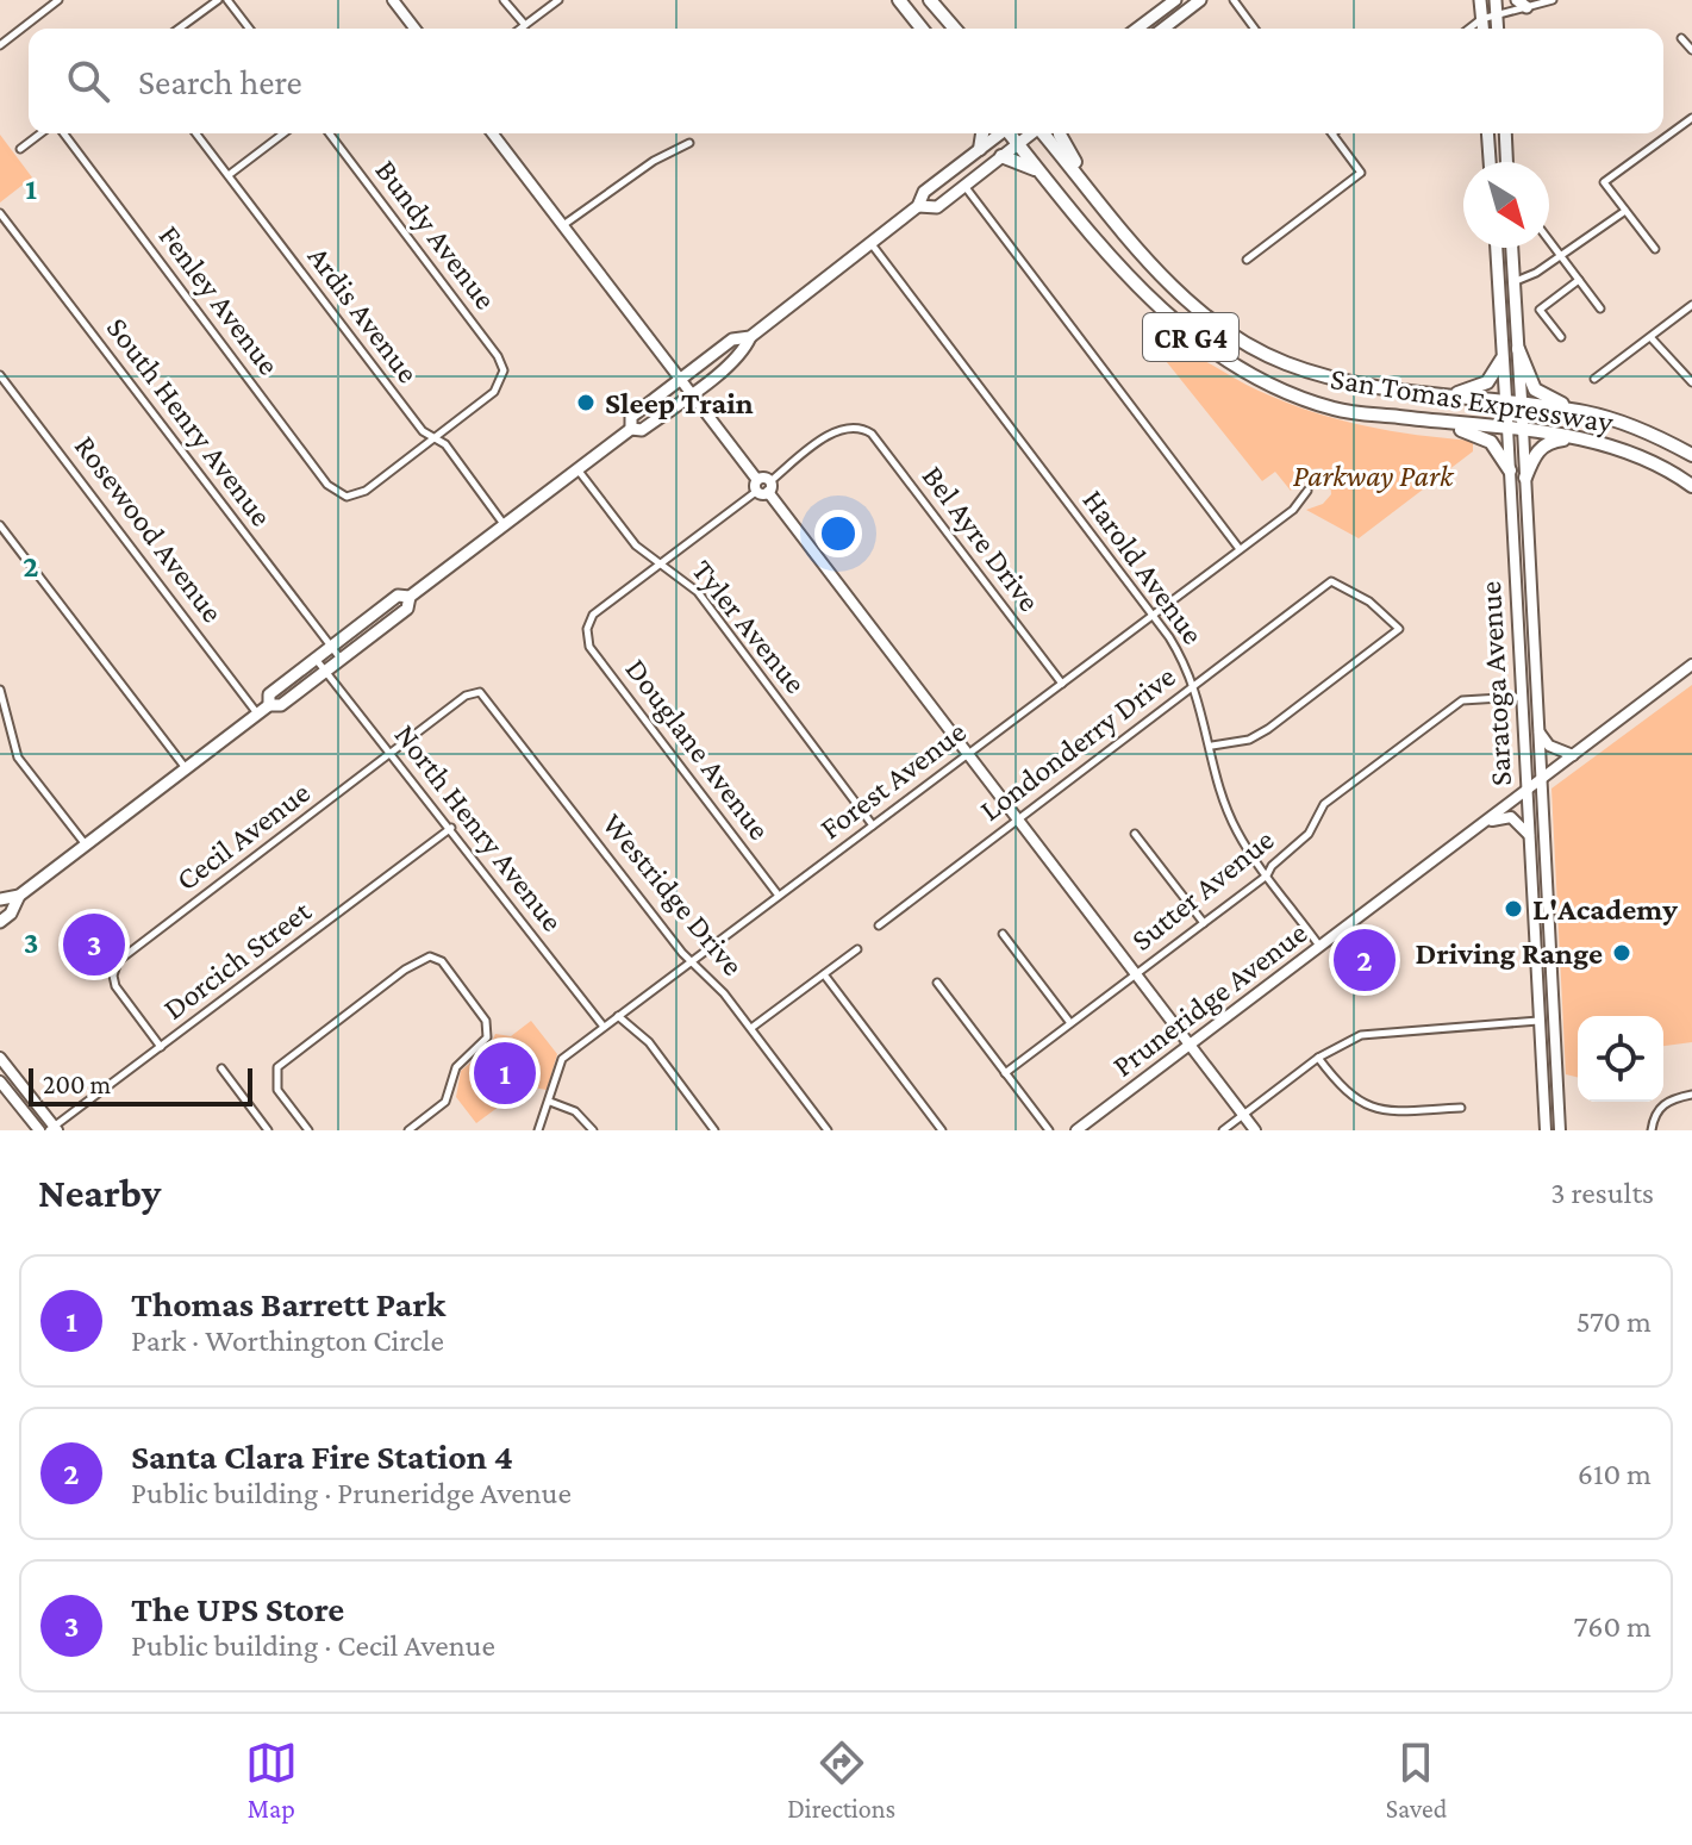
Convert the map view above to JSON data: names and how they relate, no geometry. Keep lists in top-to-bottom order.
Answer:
{
  "streets": {
    "highway": ["CR G4", "San Tomas Expressway"],
    "main road": ["Saratoga Avenue", "Pruneridge Avenue"],
    "street": [
      "Bundy Avenue",
      "Fenley Avenue",
      "Ardis Avenue",
      "South Henry Avenue",
      "Rosewood Avenue",
      "Bel Ayre Drive",
      "Harold Avenue",
      "Tyler Avenue",
      "Londonderry Drive",
      "Douglane Avenue",
      "Forest Avenue",
      "North Henry Avenue",
      "Cecil Avenue",
      "Sutter Avenue",
      "Westridge Drive",
      "Dorcich Street"
    ]
  },
  "crossings": [
    ["Bundy Avenue", "Fenley Avenue"],
    ["Bundy Avenue", "Ardis Avenue"],
    ["Fenley Avenue", "Ardis Avenue"],
    ["San Tomas Expressway", "Saratoga Avenue"],
    ["Bel Ayre Drive", "Forest Avenue"],
    ["Harold Avenue", "Londonderry Drive"],
    ["Harold Avenue", "Forest Avenue"],
    ["Harold Avenue", "Sutter Avenue"],
    ["Harold Avenue", "Pruneridge Avenue"],
    ["Tyler Avenue", "Douglane Avenue"],
    ["Tyler Avenue", "Forest Avenue"],
    ["Saratoga Avenue", "Sutter Avenue"],
    ["Saratoga Avenue", "Pruneridge Avenue"],
    ["Douglane Avenue", "Forest Avenue"],
    ["Forest Avenue", "North Henry Avenue"],
    ["Forest Avenue", "Westridge Drive"],
    ["North Henry Avenue", "Cecil Avenue"],
    ["North Henry Avenue", "Dorcich Street"],
    ["Cecil Avenue", "Westridge Drive"],
    ["Cecil Avenue", "Dorcich Street"]
  ],
  "parks": ["Parkway Park"],
  "places": ["Sleep Train", "L'Academy", "Driving Range"],
  "scale_bar": "200 m",
  "north": "bottom right",
  "page": {
    "search": "Search here",
    "pins": ["3", "2", "1"],
    "scale": "200 m",
    "heading": ["Nearby", "3 results"],
    "list": [
      {
        "mark": "1",
        "name": "Thomas Barrett Park",
        "note": "Park · Worthington Circle",
        "value": "570 m"
      },
      {
        "mark": "2",
        "name": "Santa Clara Fire Station 4",
        "note": "Public building · Pruneridge Avenue",
        "value": "610 m"
      },
      {
        "mark": "3",
        "name": "The UPS Store",
        "note": "Public building · Cecil Avenue",
        "value": "760 m"
      }
    ],
    "nav": ["Map", "Directions", "Saved"]
  },
  "grid": {
    "rows": ["1", "2", "3"]
  }
}
